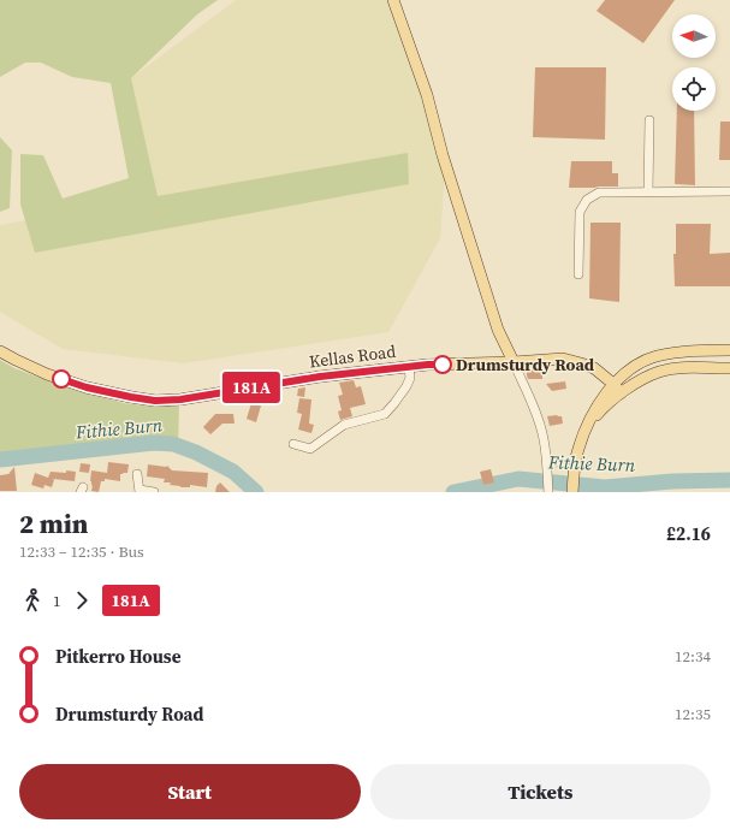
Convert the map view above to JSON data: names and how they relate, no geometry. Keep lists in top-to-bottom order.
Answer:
{
  "streets": {
    "main road": ["Kellas Road"]
  },
  "water": ["Fithie Burn"],
  "places": ["Drumsturdy Road"],
  "lines": ["bus line 181A"],
  "north": "left",
  "page": {
    "on_map": "181A",
    "heading": ["2 min", "12:33 – 12:35 · Bus", "£2.16"],
    "legs": ["1", "181A"],
    "list": [
      {
        "name": "Pitkerro House",
        "value": "12:34"
      },
      {
        "name": "Drumsturdy Road",
        "value": "12:35"
      }
    ],
    "buttons": ["Start", "Tickets"]
  }
}
